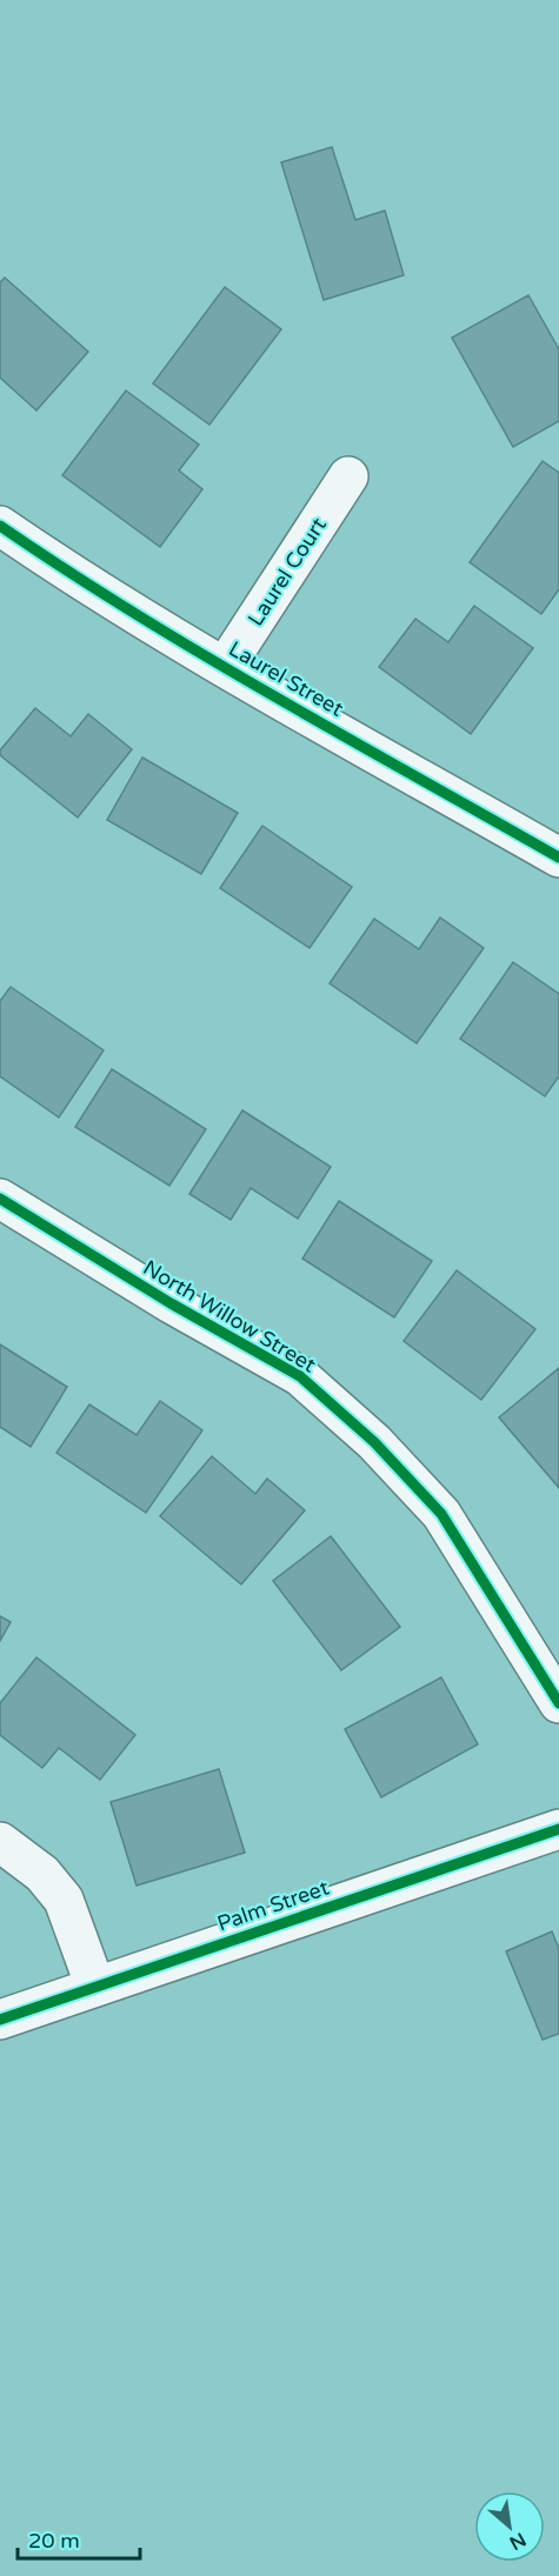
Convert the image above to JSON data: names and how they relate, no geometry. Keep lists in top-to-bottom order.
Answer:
{
  "streets": {
    "street": [
      "Laurel Court",
      "Laurel Street",
      "North Willow Street",
      "Palm Street"
    ]
  },
  "crossings": [
    ["Laurel Court", "Laurel Street"]
  ],
  "scale_bar": "20 m",
  "north": "bottom right"
}
